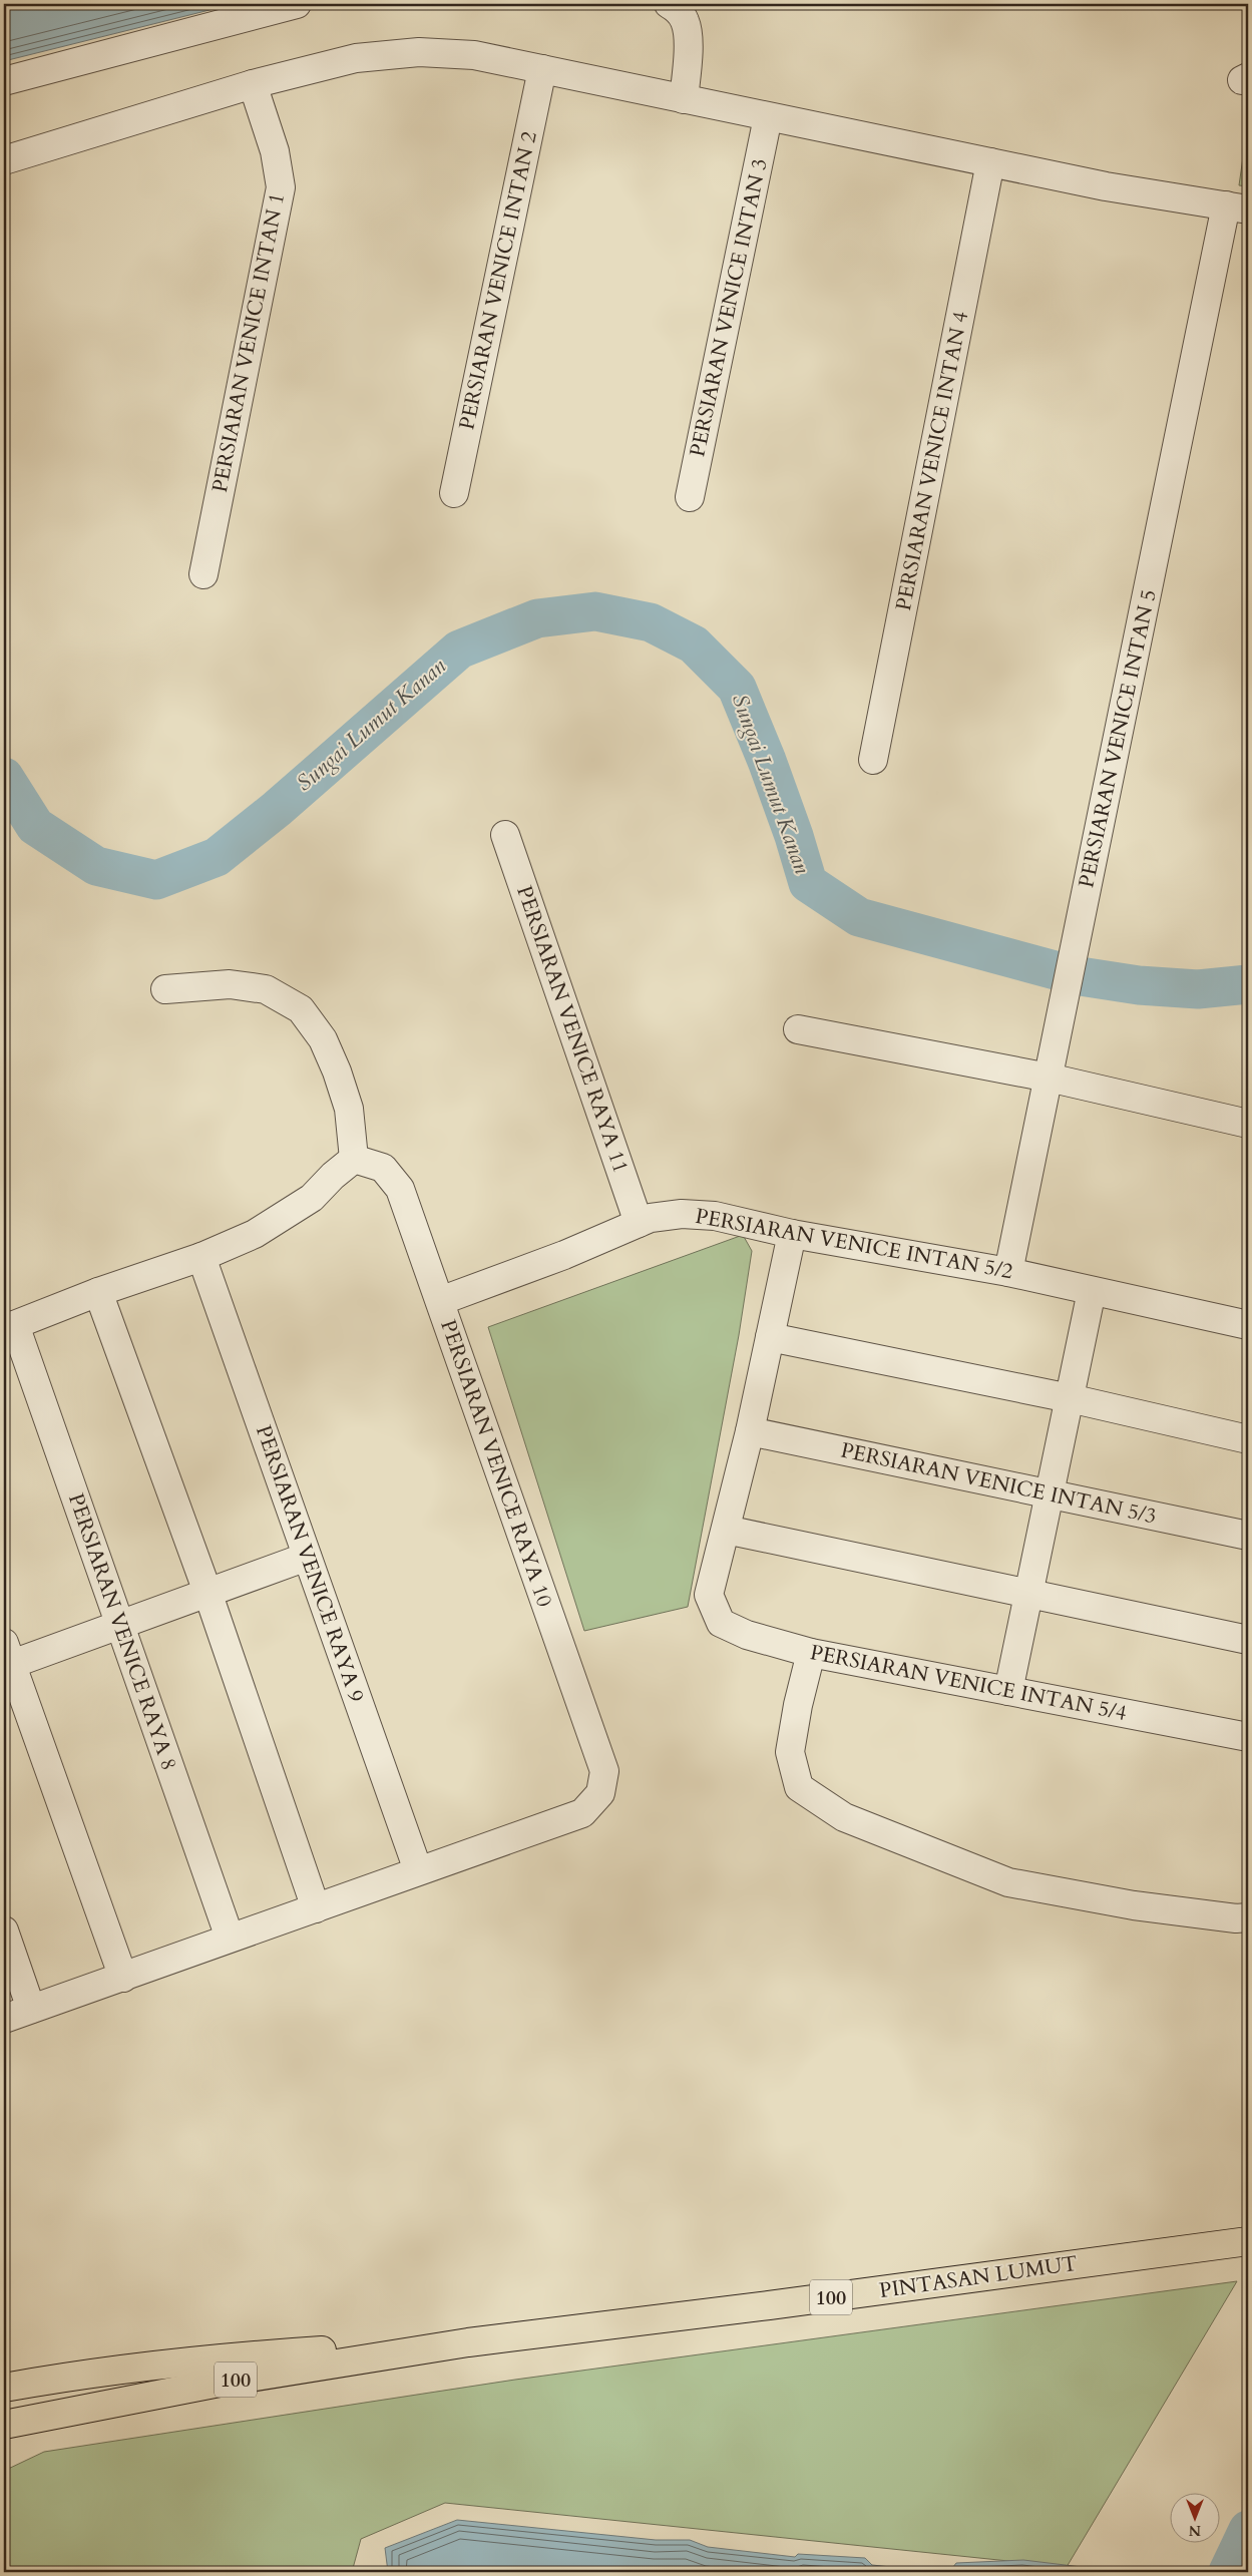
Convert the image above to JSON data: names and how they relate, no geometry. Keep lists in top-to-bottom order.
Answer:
{
  "streets": {
    "highway": ["PINTASAN LUMUT", "100"],
    "street": [
      "PERSIARAN VENICE INTAN 2",
      "PERSIARAN VENICE INTAN 3",
      "PERSIARAN VENICE INTAN 1",
      "PERSIARAN VENICE INTAN 4",
      "PERSIARAN VENICE INTAN 5",
      "PERSIARAN VENICE RAYA 11",
      "PERSIARAN VENICE INTAN 5/2",
      "PERSIARAN VENICE RAYA 10",
      "PERSIARAN VENICE INTAN 5/3",
      "PERSIARAN VENICE RAYA 9",
      "PERSIARAN VENICE RAYA 8",
      "PERSIARAN VENICE INTAN 5/4"
    ]
  },
  "crossings": [
    ["PERSIARAN VENICE INTAN 5", "PERSIARAN VENICE INTAN 5/2"],
    ["PERSIARAN VENICE RAYA 11", "PERSIARAN VENICE INTAN 5/2"],
    ["PERSIARAN VENICE INTAN 5/2", "PERSIARAN VENICE RAYA 10"],
    ["PERSIARAN VENICE RAYA 10", "PERSIARAN VENICE RAYA 9"]
  ],
  "water": ["Sungai Lumut Kanan"],
  "north": "bottom"
}
